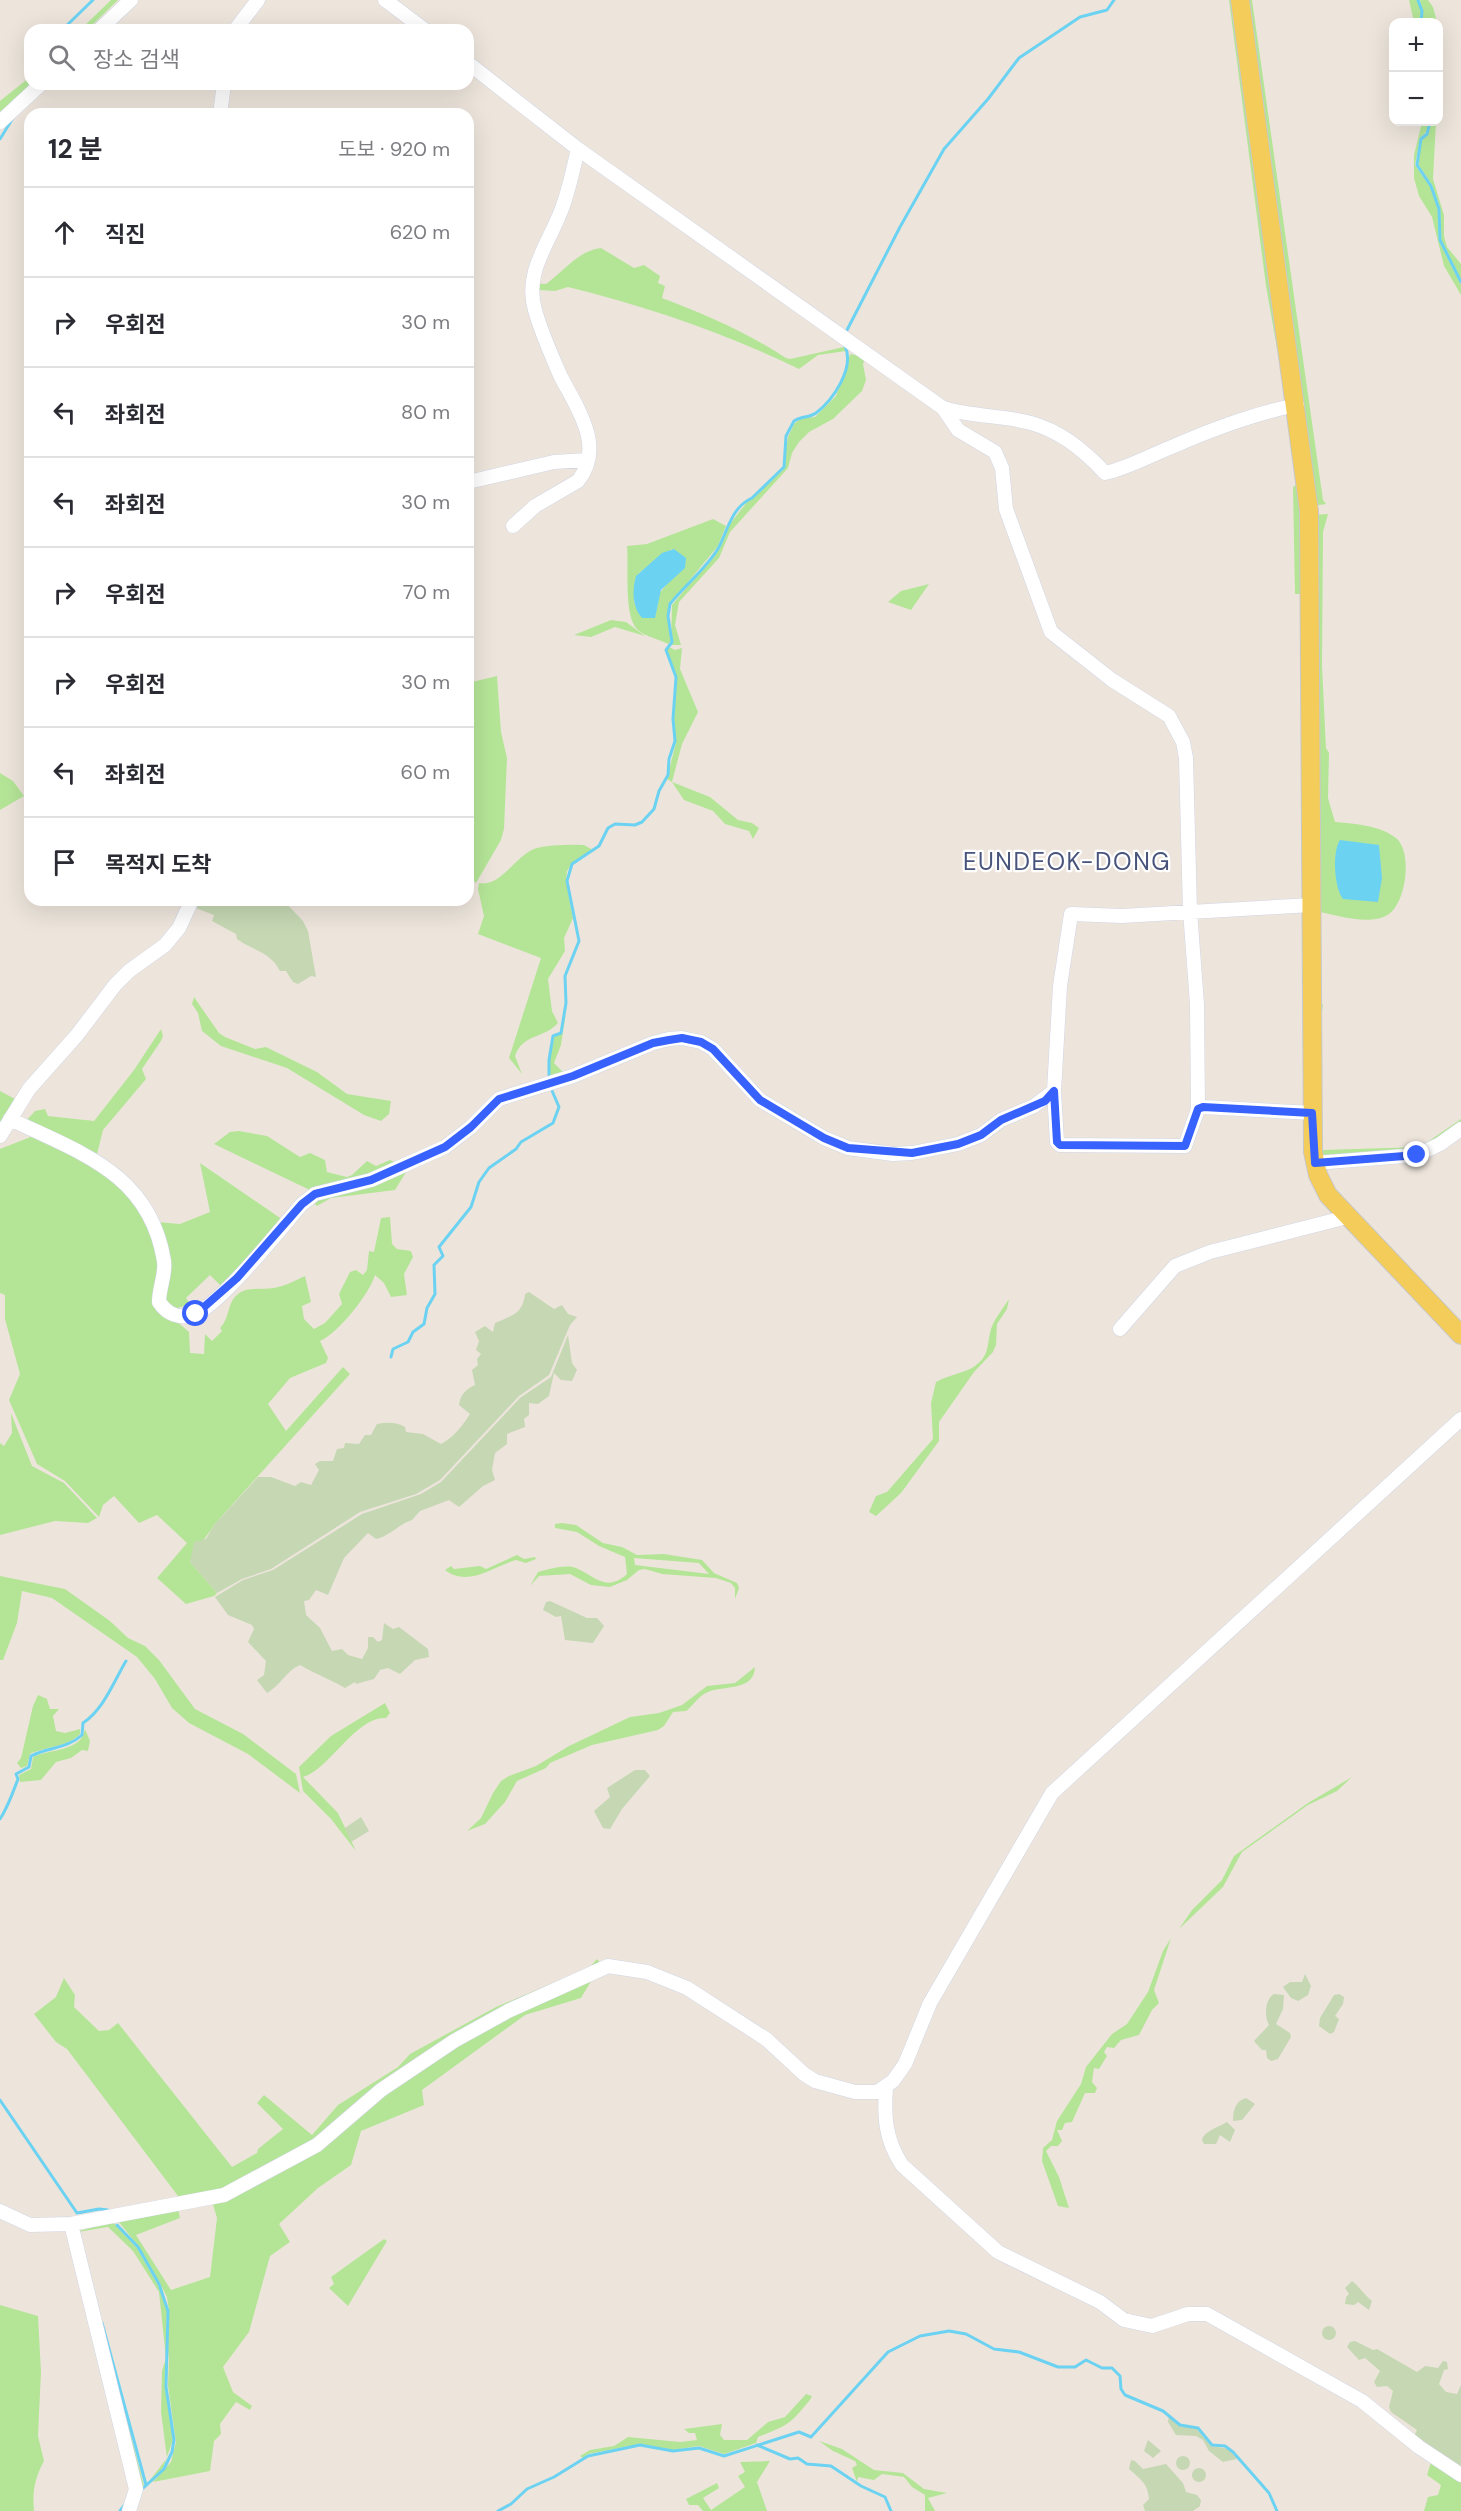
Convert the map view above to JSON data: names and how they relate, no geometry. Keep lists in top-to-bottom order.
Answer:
{
  "districts": ["EUNDEOK-DONG"],
  "page": {
    "map_buttons": ["+", "−"],
    "search": "장소 검색",
    "heading": ["12 분", "도보 · 920 m"],
    "list": [
      ["직진", "620 m"],
      ["우회전", "30 m"],
      ["좌회전", "80 m"],
      ["좌회전", "30 m"],
      ["우회전", "70 m"],
      ["우회전", "30 m"],
      ["좌회전", "60 m"],
      "목적지 도착"
    ]
  }
}
